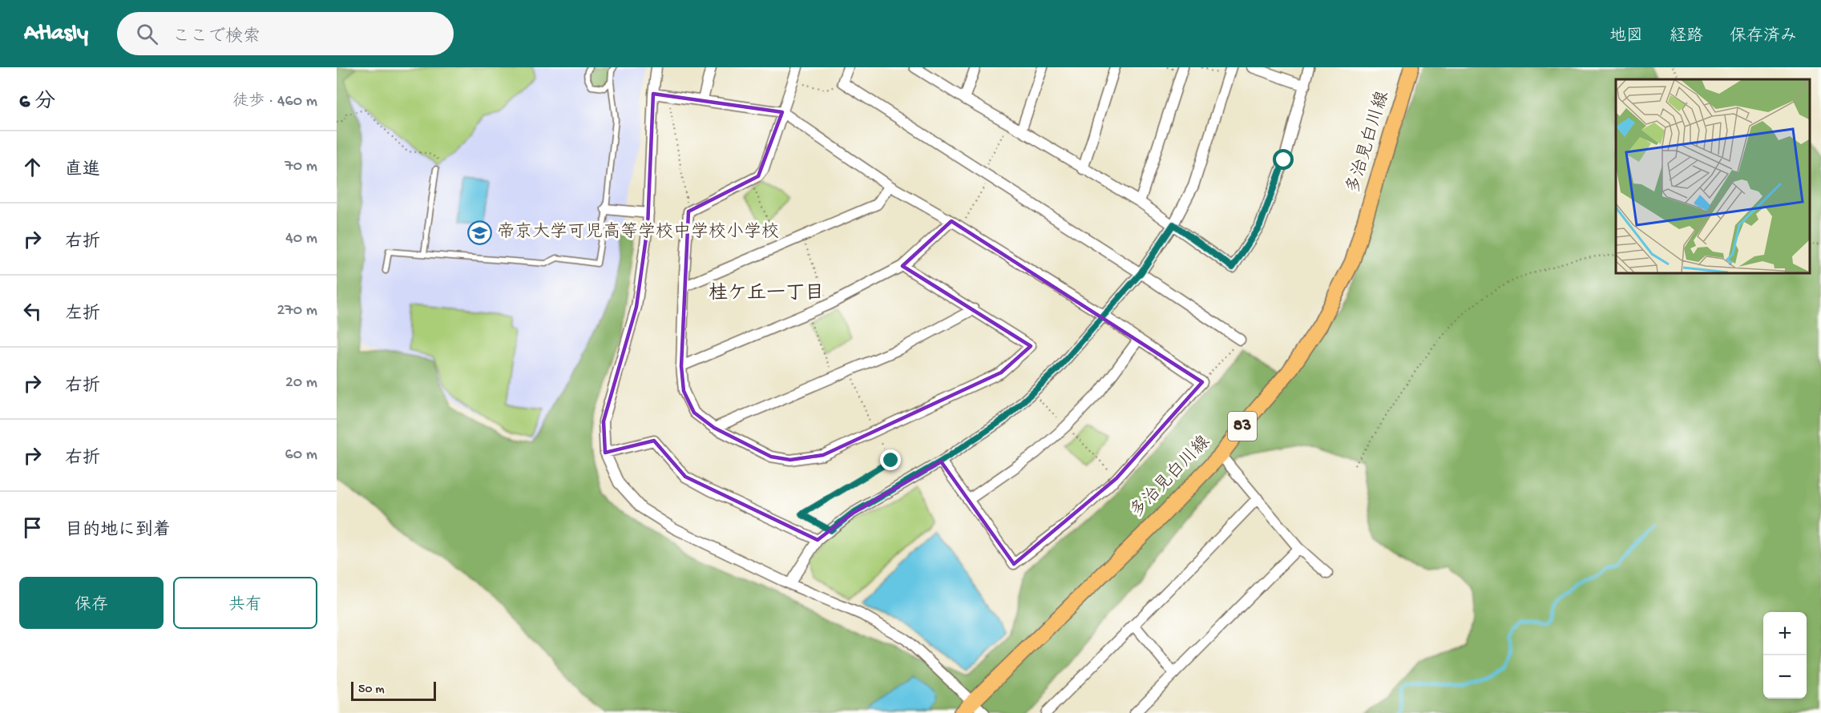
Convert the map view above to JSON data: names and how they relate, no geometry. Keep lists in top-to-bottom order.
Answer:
{
  "streets": {
    "main road": ["多治見白川線", "83"]
  },
  "districts": ["桂ケ丘一丁目"],
  "places": {
    "school or university": ["帝京大学可児高等学校中学校小学校"]
  },
  "scale_bar": "50 m",
  "page": {
    "header": "Atlasly",
    "search": "ここで検索",
    "nav": ["地図", "経路", "保存済み"],
    "heading": ["6 分", "徒歩 · 460 m"],
    "list": [
      ["直進", "70 m"],
      ["右折", "40 m"],
      ["左折", "270 m"],
      ["右折", "20 m"],
      ["右折", "60 m"],
      "目的地に到着"
    ],
    "buttons": ["保存", "共有"],
    "map_buttons": ["+", "−"],
    "scale": "50 m"
  }
}
